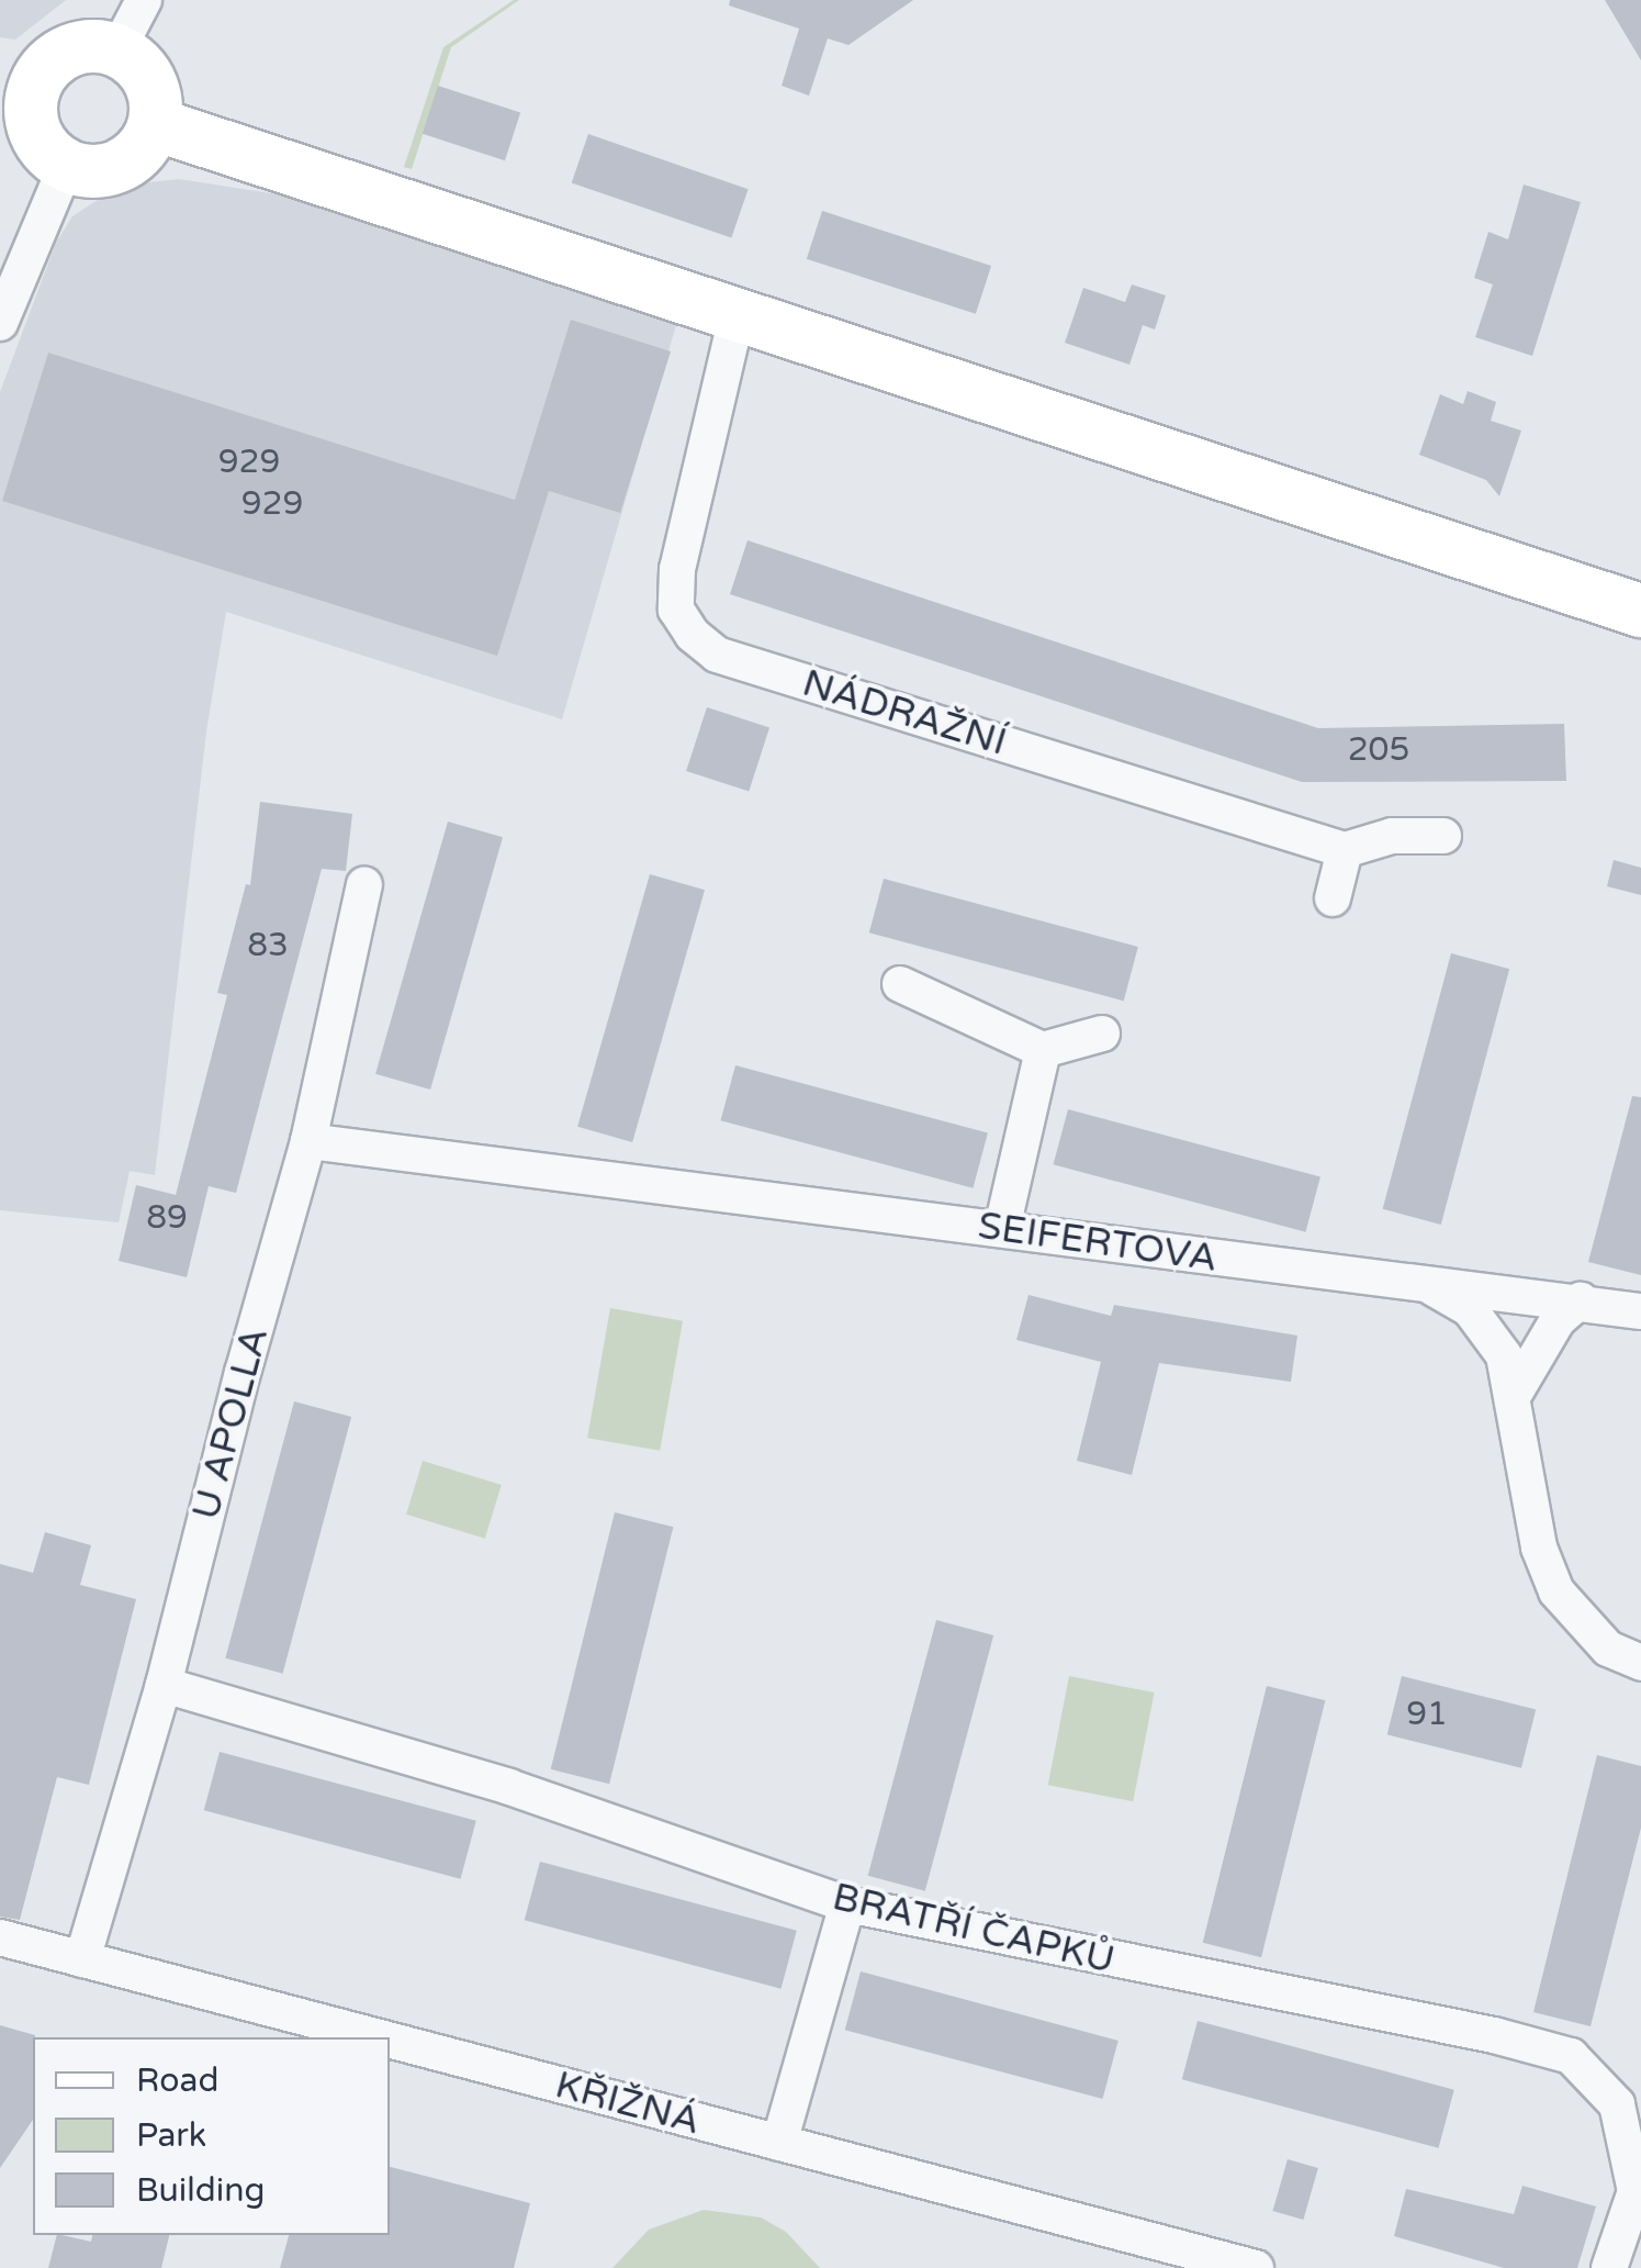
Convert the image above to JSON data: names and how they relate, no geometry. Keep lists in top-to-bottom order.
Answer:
{
  "streets": {
    "street": [
      "NÁDRAŽNÍ",
      "SEIFERTOVA",
      "U APOLLA",
      "BRATŘÍ ČAPKŮ",
      "KŘIŽNÁ"
    ]
  },
  "crossings": [
    ["SEIFERTOVA", "U APOLLA"],
    ["U APOLLA", "BRATŘÍ ČAPKŮ"],
    ["U APOLLA", "KŘIŽNÁ"]
  ],
  "house_numbers": [
    "929",
    "929",
    "205",
    "83",
    "89",
    "91"
  ],
  "legend": ["Road", "Park", "Building"]
}
